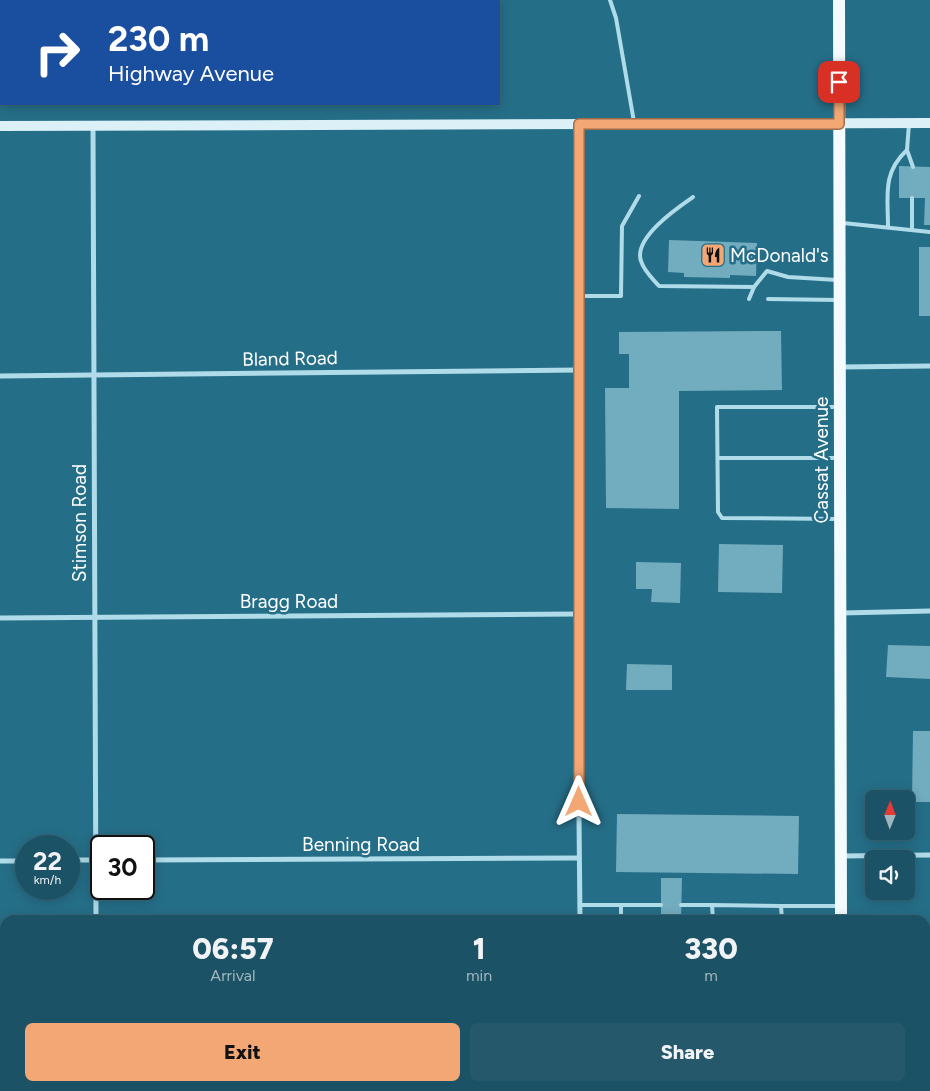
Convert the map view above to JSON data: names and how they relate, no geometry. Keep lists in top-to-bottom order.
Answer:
{
  "streets": {
    "main road": ["Cassat Avenue"],
    "street": [
      "Bland Road",
      "Stimson Road",
      "Bragg Road",
      "Benning Road"
    ]
  },
  "crossings": [
    ["Bland Road", "Stimson Road"],
    ["Stimson Road", "Bragg Road"]
  ],
  "places": {
    "restaurant": ["McDonald's"]
  },
  "north": "top",
  "page": {
    "turn": ["230 m", "Highway Avenue"],
    "speed": "22 km/h",
    "limit": "30",
    "eta": [
      "06:57",
      "Arrival",
      "1",
      "min",
      "330",
      "m"
    ],
    "buttons": ["Exit", "Share"]
  }
}
